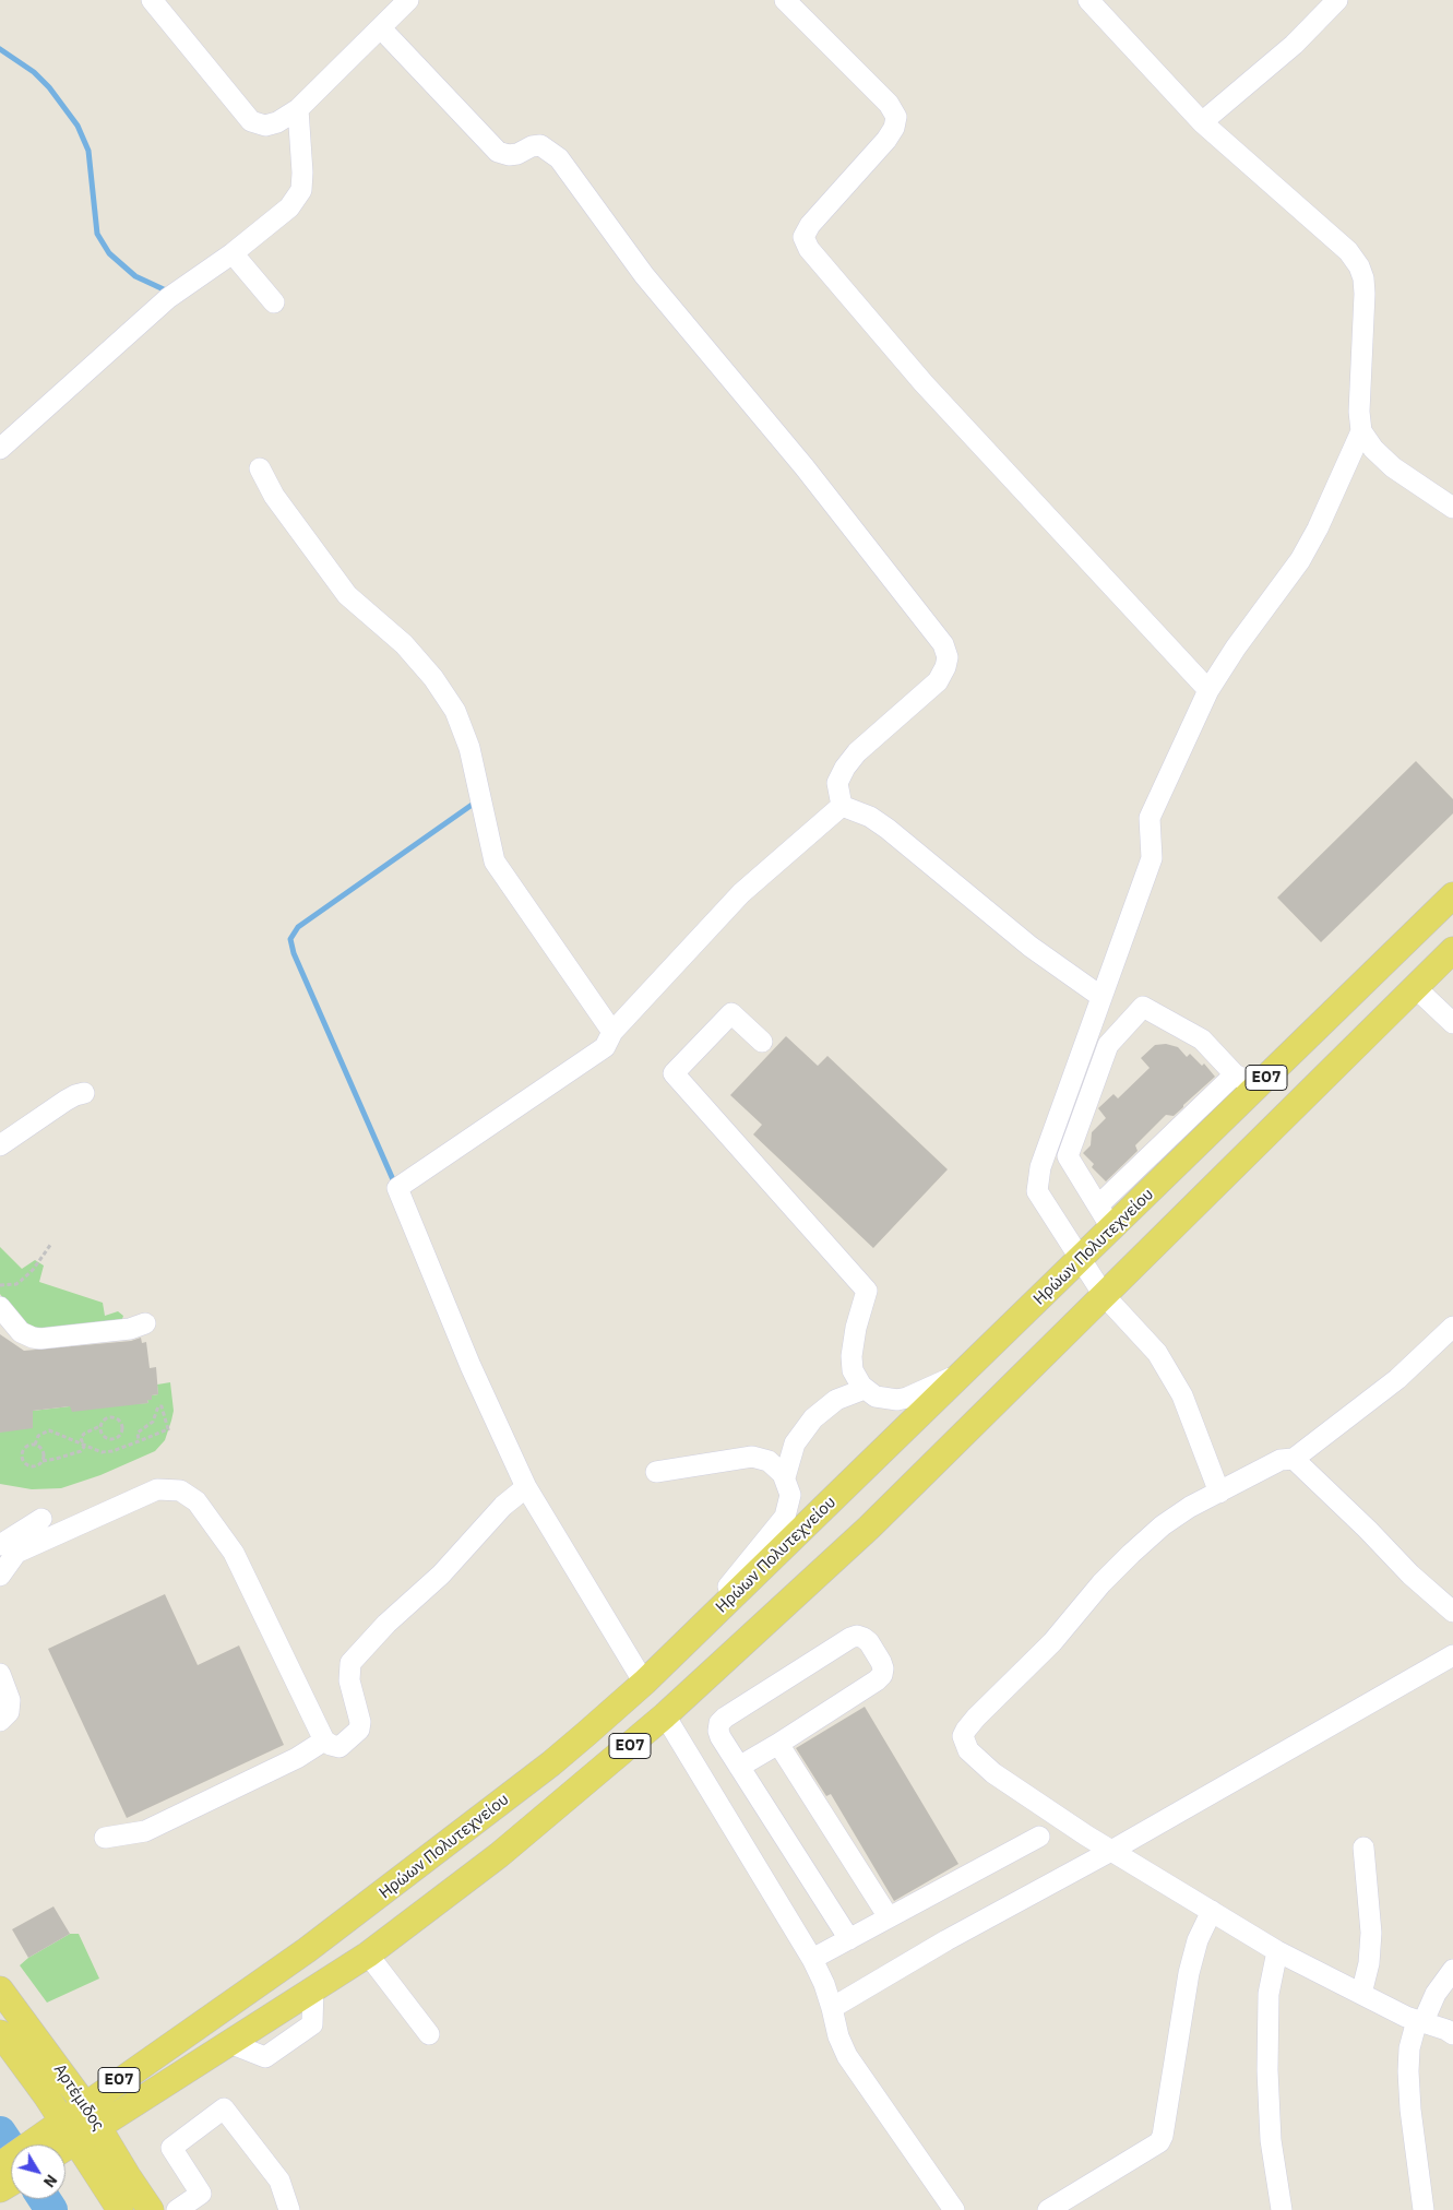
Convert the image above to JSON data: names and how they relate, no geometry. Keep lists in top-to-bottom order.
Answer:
{
  "streets": {
    "main road": ["ΕΟ7", "Ηρώων Πολυτεχνείου", "Αρτέμιδος"]
  },
  "crossings": [
    ["ΕΟ7", "Ηρώων Πολυτεχνείου"],
    ["ΕΟ7", "Αρτέμιδος"],
    ["Ηρώων Πολυτεχνείου", "Αρτέμιδος"]
  ],
  "north": "bottom right"
}
